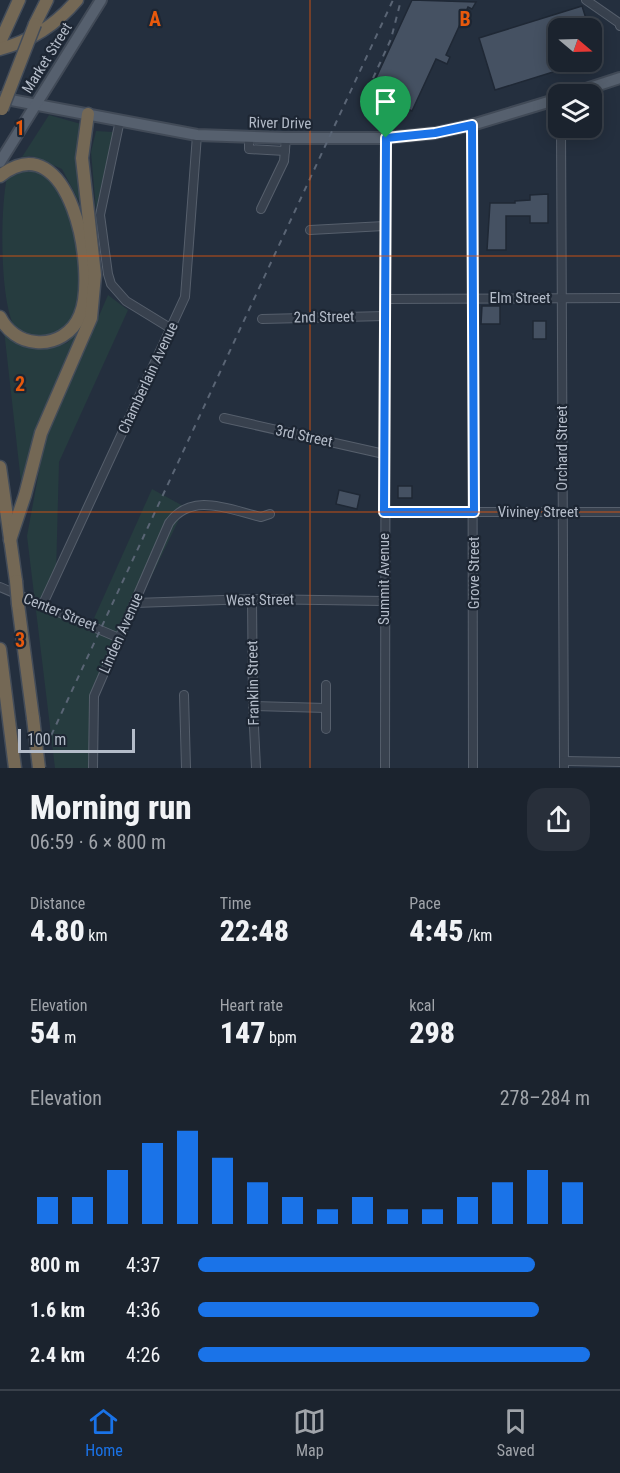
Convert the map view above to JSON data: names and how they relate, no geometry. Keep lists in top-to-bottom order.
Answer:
{
  "streets": {
    "main road": ["Market Street", "River Drive"],
    "street": [
      "Elm Street",
      "2nd Street",
      "Chamberlain Avenue",
      "3rd Street",
      "Orchard Street",
      "Viviney Street",
      "Grove Street",
      "Summit Avenue",
      "West Street",
      "Center Street",
      "Linden Avenue",
      "Franklin Street"
    ]
  },
  "crossings": [
    ["Market Street", "River Drive"],
    ["River Drive", "Chamberlain Avenue"],
    ["River Drive", "Grove Street"],
    ["River Drive", "Summit Avenue"],
    ["Elm Street", "Orchard Street"],
    ["Elm Street", "Grove Street"],
    ["Elm Street", "Summit Avenue"],
    ["2nd Street", "Summit Avenue"],
    ["Chamberlain Avenue", "Center Street"],
    ["3rd Street", "Summit Avenue"],
    ["Orchard Street", "Viviney Street"],
    ["Viviney Street", "Grove Street"],
    ["Viviney Street", "Summit Avenue"],
    ["Summit Avenue", "West Street"],
    ["West Street", "Linden Avenue"],
    ["West Street", "Franklin Street"],
    ["Center Street", "Linden Avenue"]
  ],
  "scale_bar": "100 m",
  "north": "right",
  "page": {
    "scale": "100 m",
    "heading": ["Morning run", "06:59 · 6 × 800 m"],
    "stats": [
      ["Distance", "4.80 km"],
      ["Time", "22:48"],
      ["Pace", "4:45 /km"],
      ["Elevation", "54 m"],
      ["Heart rate", "147 bpm"],
      ["kcal", "298"]
    ],
    "chart": ["Elevation", "278–284 m"],
    "list": [
      {
        "name": "800 m",
        "note": "4:37"
      },
      {
        "name": "1.6 km",
        "note": "4:36"
      },
      {
        "name": "2.4 km",
        "note": "4:26"
      }
    ],
    "tabs": ["Home", "Map", "Saved"]
  },
  "grid": {
    "columns": ["A", "B"],
    "rows": ["1", "2", "3"]
  }
}
